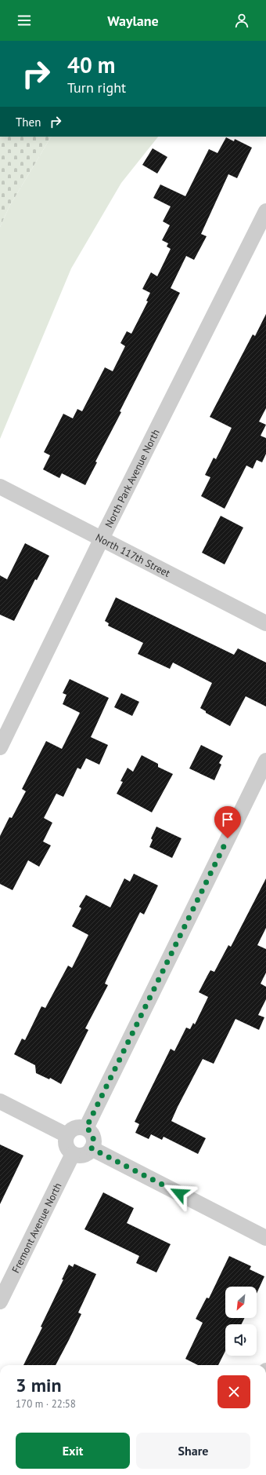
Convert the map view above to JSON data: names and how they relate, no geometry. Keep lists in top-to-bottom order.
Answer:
{
  "streets": {
    "street": ["North Park Avenue North", "North 117th Street", "Fremont Avenue North"]
  },
  "crossings": [
    ["North Park Avenue North", "North 117th Street"]
  ],
  "north": "bottom left",
  "page": {
    "header": "Waylane",
    "turn": ["40 m", "Turn right"],
    "then": "Then",
    "heading": ["3 min", "170 m · 22:58"],
    "buttons": ["Exit", "Share"]
  }
}
